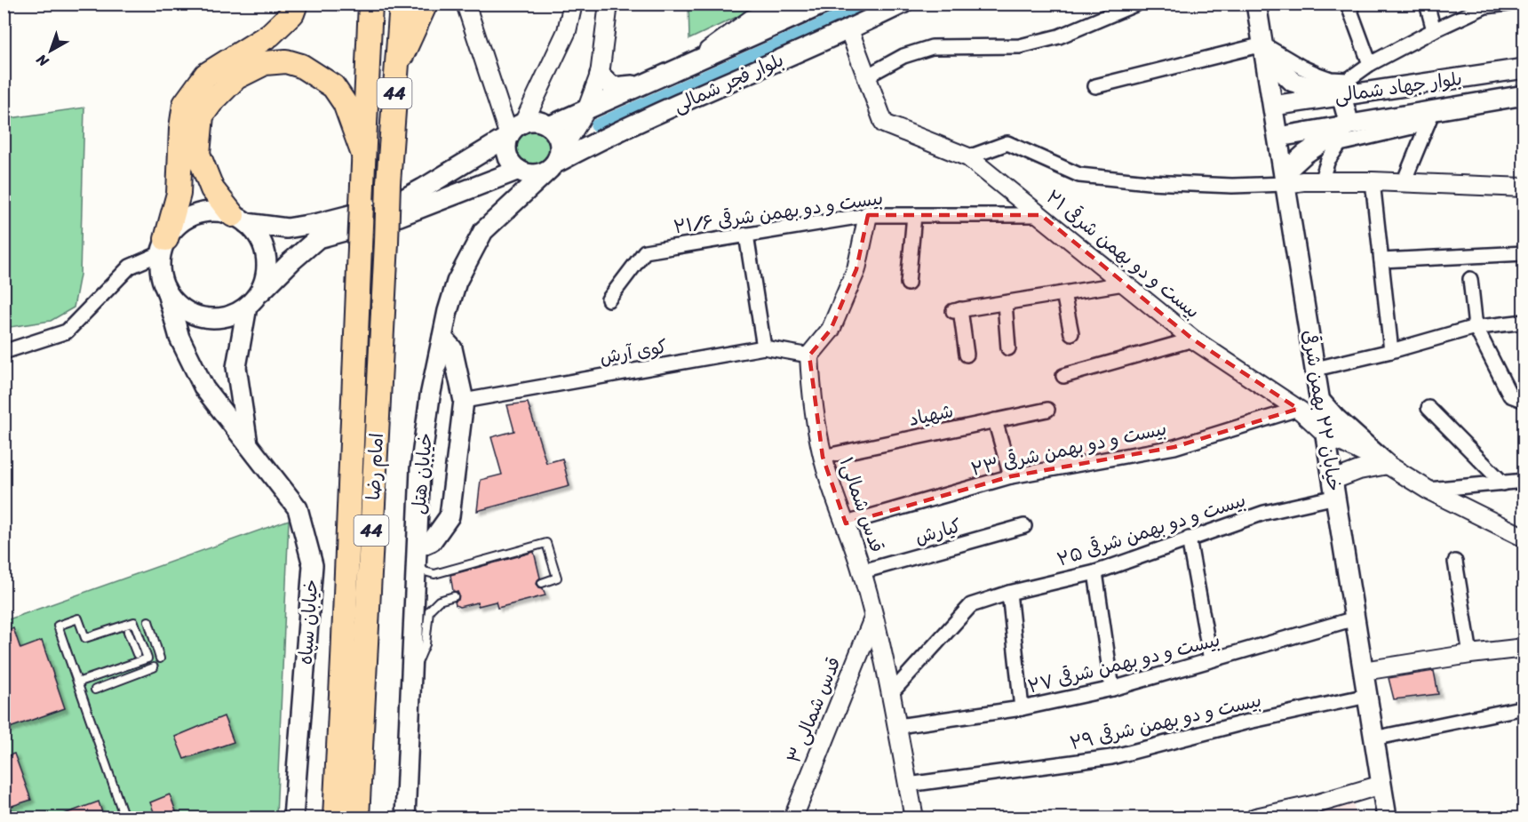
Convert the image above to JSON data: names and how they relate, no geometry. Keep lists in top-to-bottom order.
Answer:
{
  "streets": {
    "highway": ["44", "امام رضا"],
    "main road": [
      "بلوار فجر شمالی",
      "بلوار جهاد شمالی",
      "خیابان ۲۲ بهمن شرقی",
      "خیابان هتل",
      "خیابان سپاه"
    ],
    "street": [
      "بیست و دو بهمن شرقی ۲۱/۶",
      "بیست و دو بهمن شرقی ۲۱",
      "کوی آرش",
      "شهیاد",
      "بیست و دو بهمن شرقی ۲۳",
      "قدس شمالی۱",
      "بیست و دو بهمن شرقی ۲۵",
      "کیارش",
      "بیست و دو بهمن شرقی ۲۷",
      "قدس شمالی ۳",
      "بیست و دو بهمن شرقی ۲۹"
    ]
  },
  "crossings": [
    ["بلوار فجر شمالی", "خیابان هتل"],
    ["بلوار جهاد شمالی", "خیابان ۲۲ بهمن شرقی"],
    ["44", "امام رضا"],
    ["بیست و دو بهمن شرقی ۲۱/۶", "بیست و دو بهمن شرقی ۲۱"],
    ["بیست و دو بهمن شرقی ۲۱", "خیابان ۲۲ بهمن شرقی"],
    ["بیست و دو بهمن شرقی ۲۱", "بیست و دو بهمن شرقی ۲۳"],
    ["کوی آرش", "قدس شمالی۱"],
    ["خیابان ۲۲ بهمن شرقی", "بیست و دو بهمن شرقی ۲۵"],
    ["خیابان ۲۲ بهمن شرقی", "بیست و دو بهمن شرقی ۲۷"],
    ["خیابان ۲۲ بهمن شرقی", "بیست و دو بهمن شرقی ۲۹"],
    ["شهیاد", "قدس شمالی۱"],
    ["بیست و دو بهمن شرقی ۲۳", "قدس شمالی۱"],
    ["قدس شمالی۱", "بیست و دو بهمن شرقی ۲۵"],
    ["قدس شمالی۱", "کیارش"],
    ["قدس شمالی۱", "بیست و دو بهمن شرقی ۲۷"],
    ["قدس شمالی۱", "قدس شمالی ۳"],
    ["قدس شمالی۱", "بیست و دو بهمن شرقی ۲۹"]
  ],
  "north": "bottom left"
}
